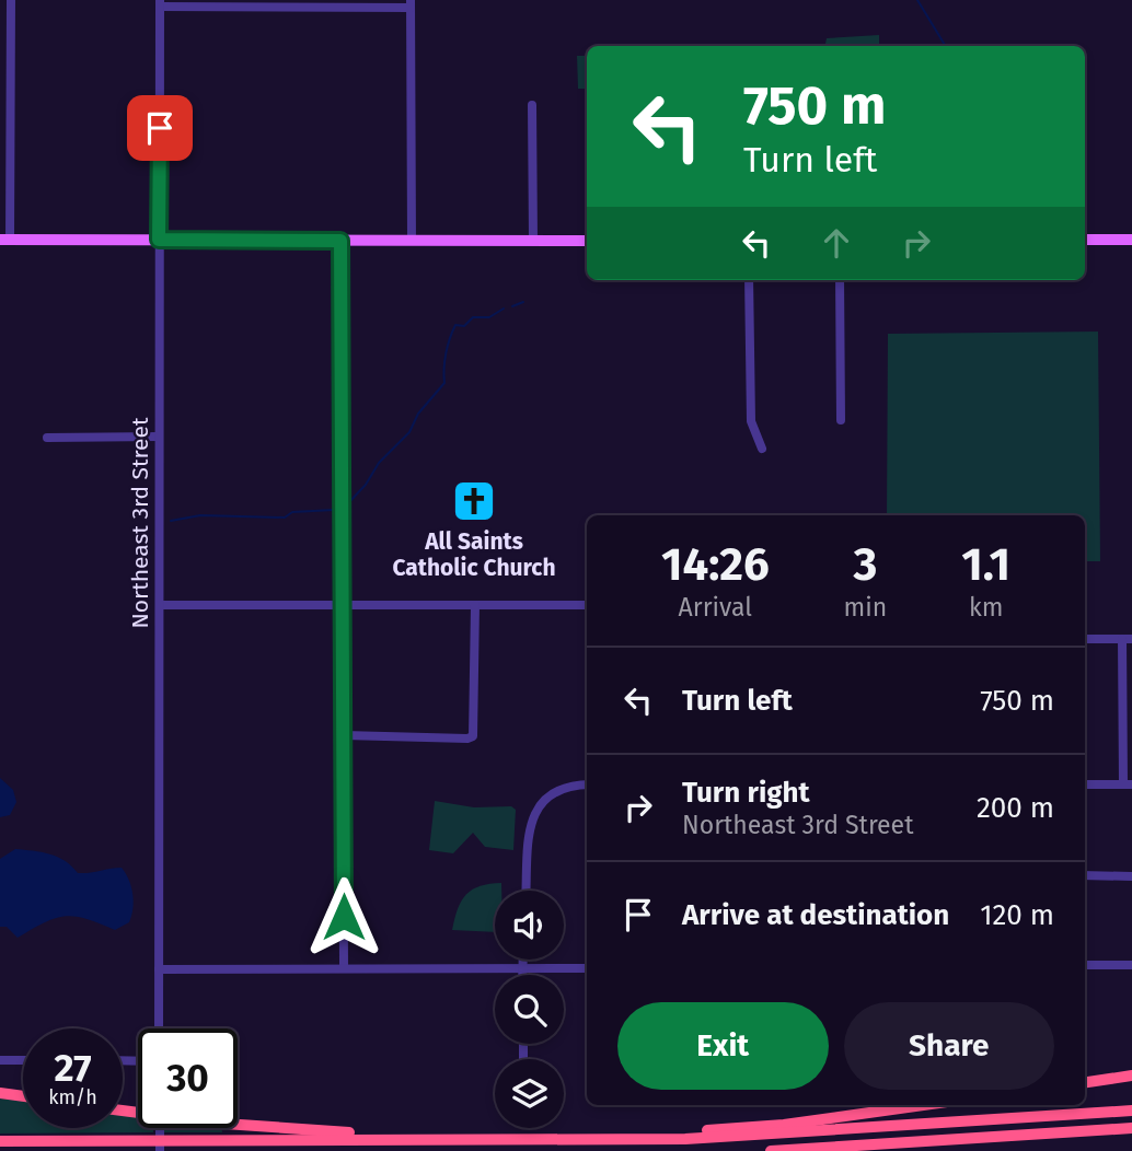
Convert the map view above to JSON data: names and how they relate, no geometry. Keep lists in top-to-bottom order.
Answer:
{
  "streets": {
    "street": ["Northeast 3rd Street"]
  },
  "places": {
    "church": ["All Saints Catholic Church"]
  },
  "page": {
    "turn": ["750 m", "Turn left"],
    "eta": [
      "14:26",
      "Arrival",
      "3",
      "min",
      "1.1",
      "km"
    ],
    "list": [
      {
        "name": "Turn left",
        "value": "750 m"
      },
      {
        "name": "Turn right",
        "note": "Northeast 3rd Street",
        "value": "200 m"
      },
      {
        "name": "Arrive at destination",
        "value": "120 m"
      }
    ],
    "buttons": ["Exit", "Share"],
    "speed": "27 km/h",
    "limit": "30"
  }
}
